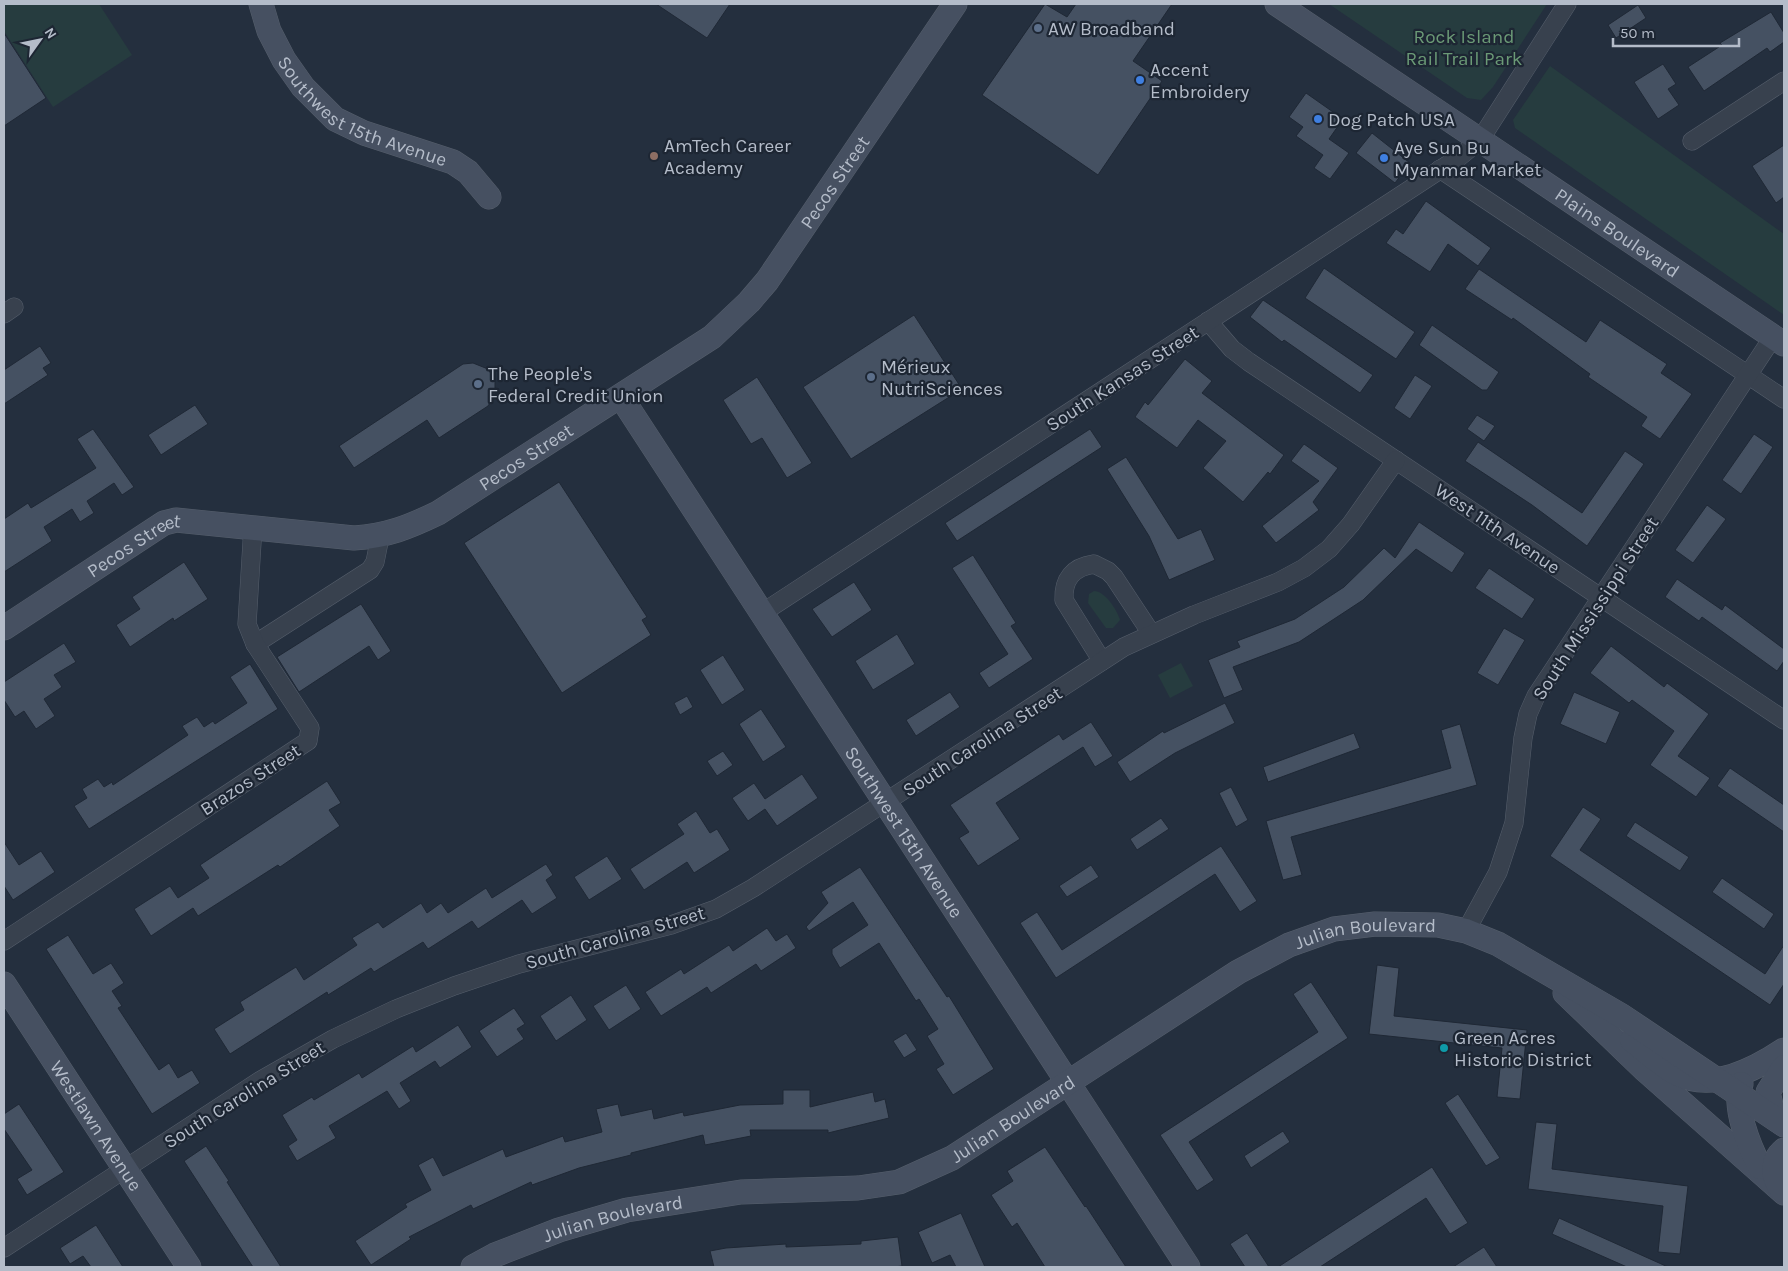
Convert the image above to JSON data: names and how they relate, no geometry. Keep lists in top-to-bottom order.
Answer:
{
  "streets": {
    "street": [
      "Southwest 15th Avenue",
      "Pecos Street",
      "Plains Boulevard",
      "South Kansas Street",
      "West 11th Avenue",
      "South Mississippi Street",
      "South Carolina Street",
      "Brazos Street",
      "Julian Boulevard",
      "Westlawn Avenue"
    ]
  },
  "crossings": [
    ["Southwest 15th Avenue", "Pecos Street"],
    ["Southwest 15th Avenue", "South Kansas Street"],
    ["Southwest 15th Avenue", "South Carolina Street"],
    ["Southwest 15th Avenue", "Julian Boulevard"],
    ["Pecos Street", "Brazos Street"],
    ["Plains Boulevard", "South Kansas Street"],
    ["Plains Boulevard", "South Mississippi Street"],
    ["South Kansas Street", "West 11th Avenue"],
    ["West 11th Avenue", "South Mississippi Street"],
    ["West 11th Avenue", "South Carolina Street"],
    ["South Mississippi Street", "Julian Boulevard"],
    ["South Carolina Street", "Westlawn Avenue"]
  ],
  "parks": ["Rock Island Rail Trail Park"],
  "places": [
    "AW Broadband",
    "Accent Embroidery",
    "Dog Patch USA",
    "AmTech Career Academy",
    "Aye Sun Bu Myanmar Market",
    "Mérieux NutriSciences",
    "The People's Federal Credit Union",
    "Green Acres Historic District"
  ],
  "scale_bar": "50 m",
  "north": "top right"
}
